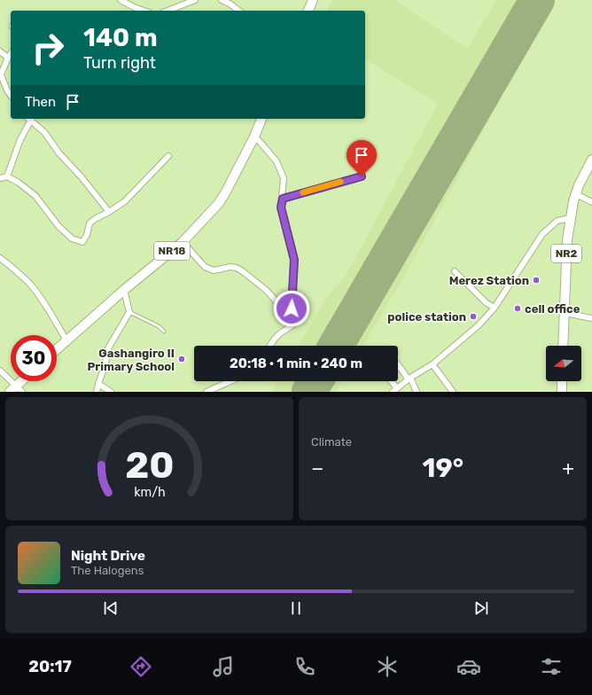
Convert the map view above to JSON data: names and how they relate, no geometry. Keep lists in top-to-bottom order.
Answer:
{
  "streets": {
    "main road": ["NR18", "NR2"]
  },
  "places": [
    "Merez Station",
    "cell office",
    "police station",
    "Gashangiro II Primary School"
  ],
  "north": "left",
  "page": {
    "turn": ["140 m", "Turn right"],
    "then": "Then",
    "limit": "30",
    "trip": "20:18 · 1 min · 240 m",
    "tile": "Climate",
    "heat": ["−", "19°", "+"],
    "song": ["Night Drive", "The Halogens"],
    "tabs": "20:17",
    "gauge": ["20", "km/h"]
  }
}
